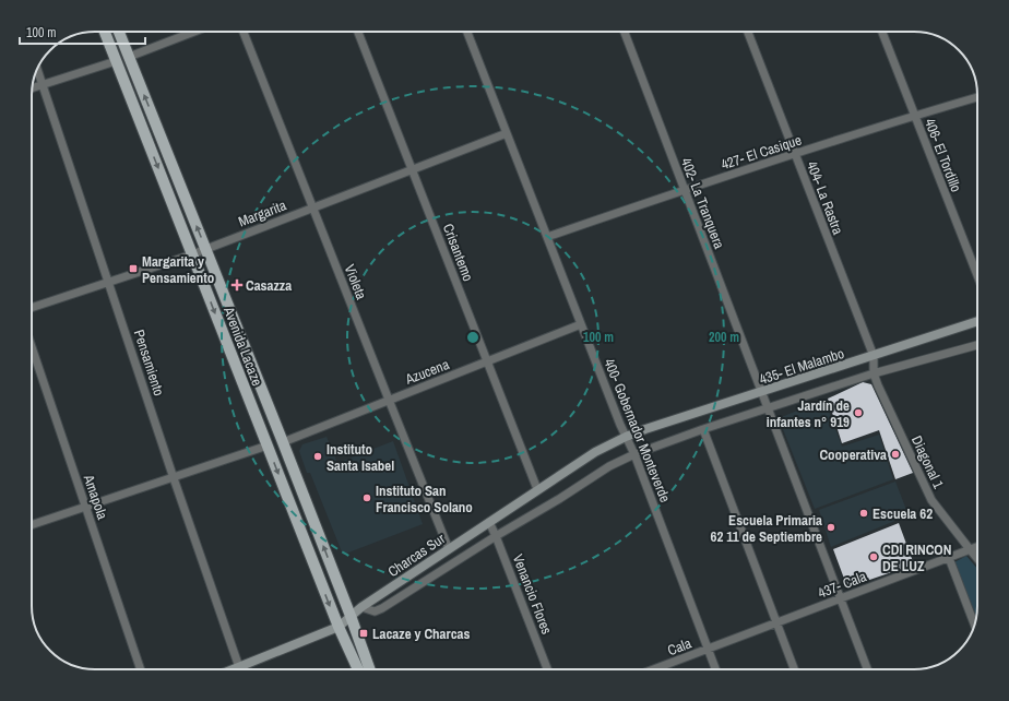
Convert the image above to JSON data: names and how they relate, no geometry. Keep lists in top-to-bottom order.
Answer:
{
  "streets": {
    "main road": ["Avenida Lacaze", "435- El Malambo", "Charcas Sur"],
    "street": [
      "427- El Casique",
      "406- El Tordillo",
      "404- La Rastra",
      "402- La Tranquera",
      "Margarita",
      "Crisantemo",
      "Violeta",
      "Pensamiento",
      "Azucena",
      "400- Gobernador Monteverde",
      "Diagonal 1",
      "Amapola",
      "437- Cala",
      "Venancio Flores",
      "Cala"
    ]
  },
  "crossings": [
    ["427- El Casique", "406- El Tordillo"],
    ["427- El Casique", "404- La Rastra"],
    ["427- El Casique", "402- La Tranquera"],
    ["427- El Casique", "400- Gobernador Monteverde"],
    ["404- La Rastra", "435- El Malambo"],
    ["404- La Rastra", "Diagonal 1"],
    ["402- La Tranquera", "435- El Malambo"],
    ["Margarita", "Crisantemo"],
    ["Margarita", "Violeta"],
    ["Margarita", "Avenida Lacaze"],
    ["Margarita", "Pensamiento"],
    ["Margarita", "400- Gobernador Monteverde"],
    ["Crisantemo", "Azucena"],
    ["Crisantemo", "Charcas Sur"],
    ["Violeta", "Azucena"],
    ["Violeta", "Charcas Sur"],
    ["Avenida Lacaze", "Azucena"],
    ["Avenida Lacaze", "Charcas Sur"],
    ["Pensamiento", "Charcas Sur"],
    ["435- El Malambo", "400- Gobernador Monteverde"],
    ["435- El Malambo", "Diagonal 1"],
    ["435- El Malambo", "Charcas Sur"],
    ["Azucena", "400- Gobernador Monteverde"],
    ["400- Gobernador Monteverde", "Charcas Sur"],
    ["400- Gobernador Monteverde", "437- Cala"],
    ["400- Gobernador Monteverde", "Cala"],
    ["Diagonal 1", "437- Cala"],
    ["Charcas Sur", "Venancio Flores"],
    ["437- Cala", "Cala"]
  ],
  "places": {
    "transit": ["Margarita y Pensamiento", "Lacaze y Charcas"],
    "health": ["Casazza"],
    "other": [
      "Jardín de infantes n° 919",
      "Cooperativa",
      "Instituto Santa Isabel",
      "Instituto San Francisco Solano",
      "Escuela 62",
      "Escuela Primaria 62 11 de Septiembre",
      "CDI RINCON DE LUZ"
    ]
  },
  "scale_bar": "100 m",
  "rings": ["100 m", "200 m"]
}
